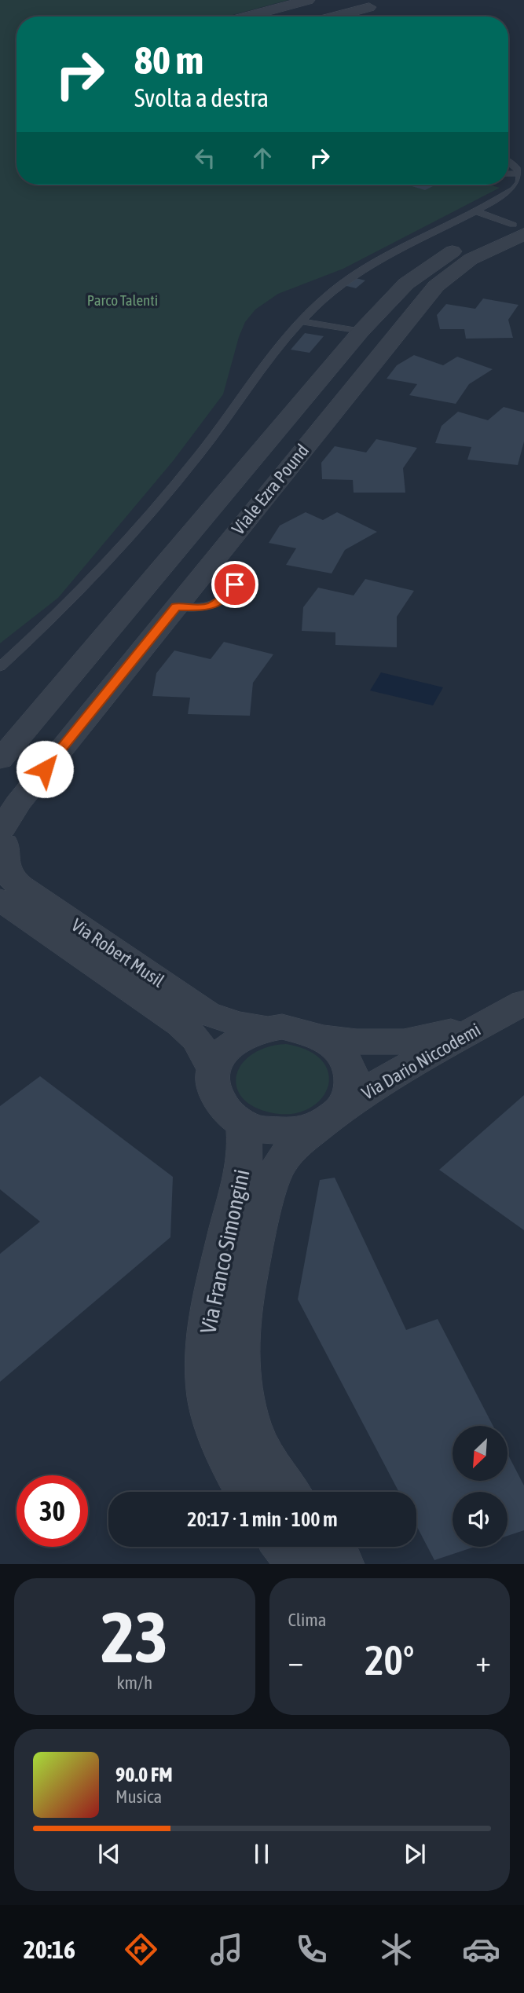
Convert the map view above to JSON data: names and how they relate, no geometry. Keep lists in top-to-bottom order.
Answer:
{
  "streets": {
    "street": [
      "Viale Ezra Pound",
      "Via Robert Musil",
      "Via Dario Niccodemi",
      "Via Franco Simongini"
    ]
  },
  "crossings": [
    ["Viale Ezra Pound", "Via Robert Musil"],
    ["Via Robert Musil", "Via Dario Niccodemi"],
    ["Via Robert Musil", "Via Franco Simongini"],
    ["Via Dario Niccodemi", "Via Franco Simongini"]
  ],
  "parks": ["Parco Talenti"],
  "north": "bottom left",
  "page": {
    "turn": ["80 m", "Svolta a destra"],
    "limit": "30",
    "trip": "20:17 · 1 min · 100 m",
    "tile": [
      ["23", "km/h"],
      "Clima"
    ],
    "heat": ["−", "20°", "+"],
    "song": ["90.0 FM", "Musica"],
    "tabs": "20:16"
  }
}
